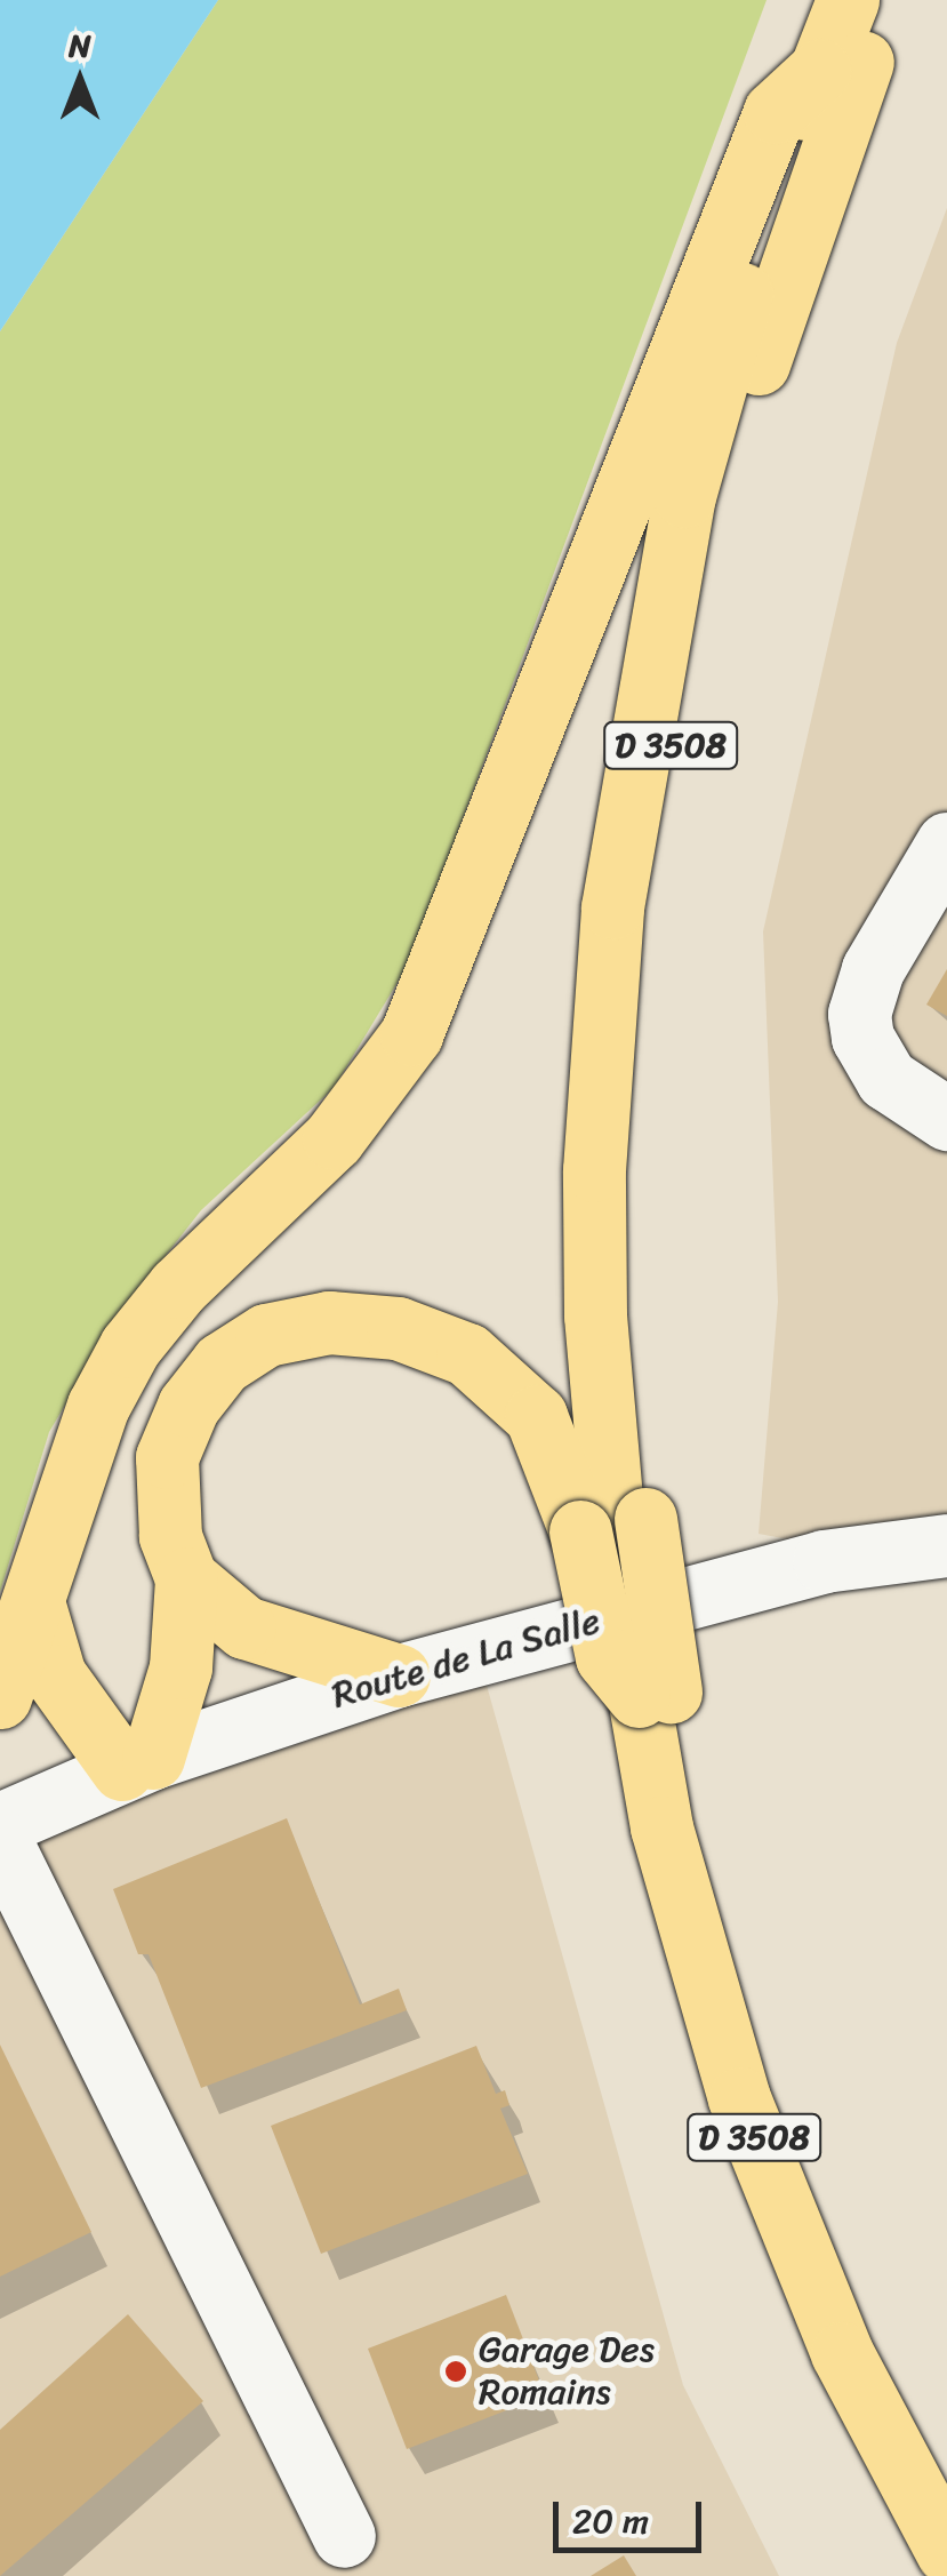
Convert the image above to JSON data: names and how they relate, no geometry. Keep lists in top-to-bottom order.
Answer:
{
  "streets": {
    "highway": ["D 3508"],
    "street": ["Route de La Salle"]
  },
  "places": ["Garage Des Romains"],
  "scale_bar": "20 m",
  "north": "top"
}
